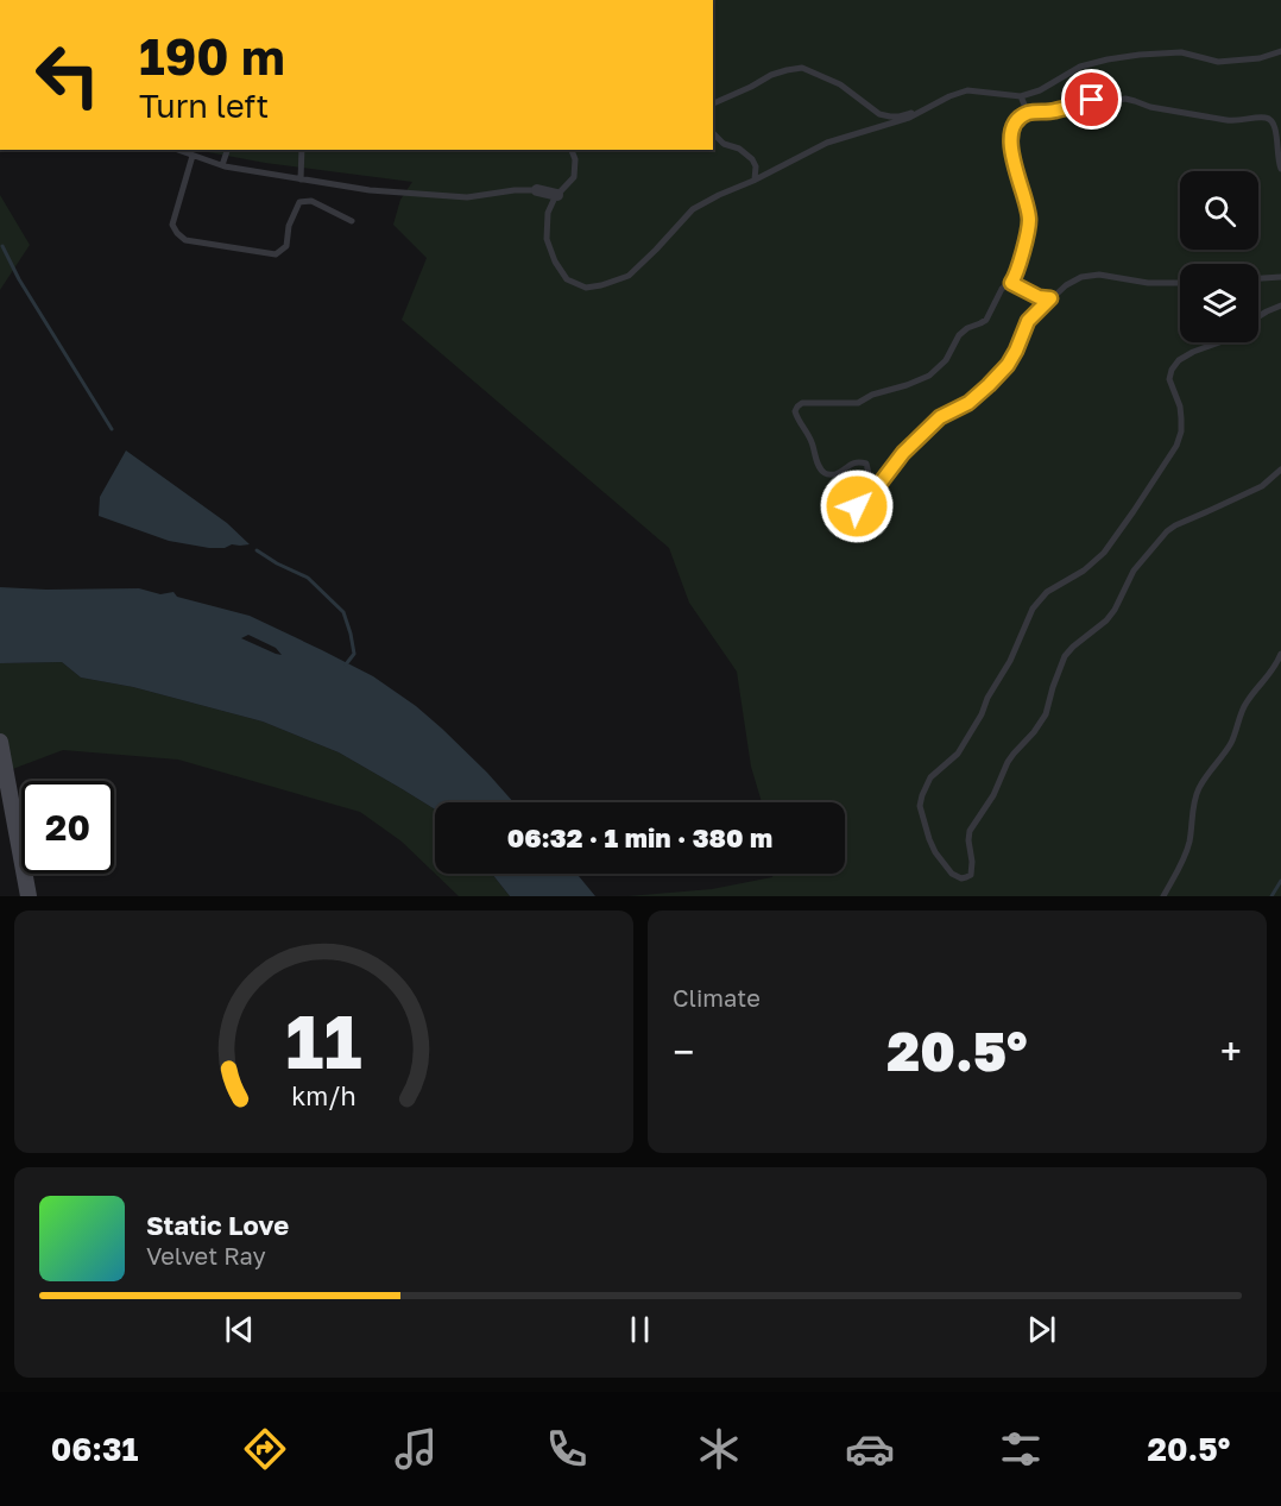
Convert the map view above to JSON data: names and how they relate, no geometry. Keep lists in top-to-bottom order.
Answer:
{
  "page": {
    "turn": ["190 m", "Turn left"],
    "limit": "20",
    "trip": "06:32 · 1 min · 380 m",
    "tile": "Climate",
    "heat": ["−", "20.5°", "+"],
    "song": ["Static Love", "Velvet Ray"],
    "tabs": ["06:31", "20.5°"],
    "gauge": ["11", "km/h"]
  }
}
